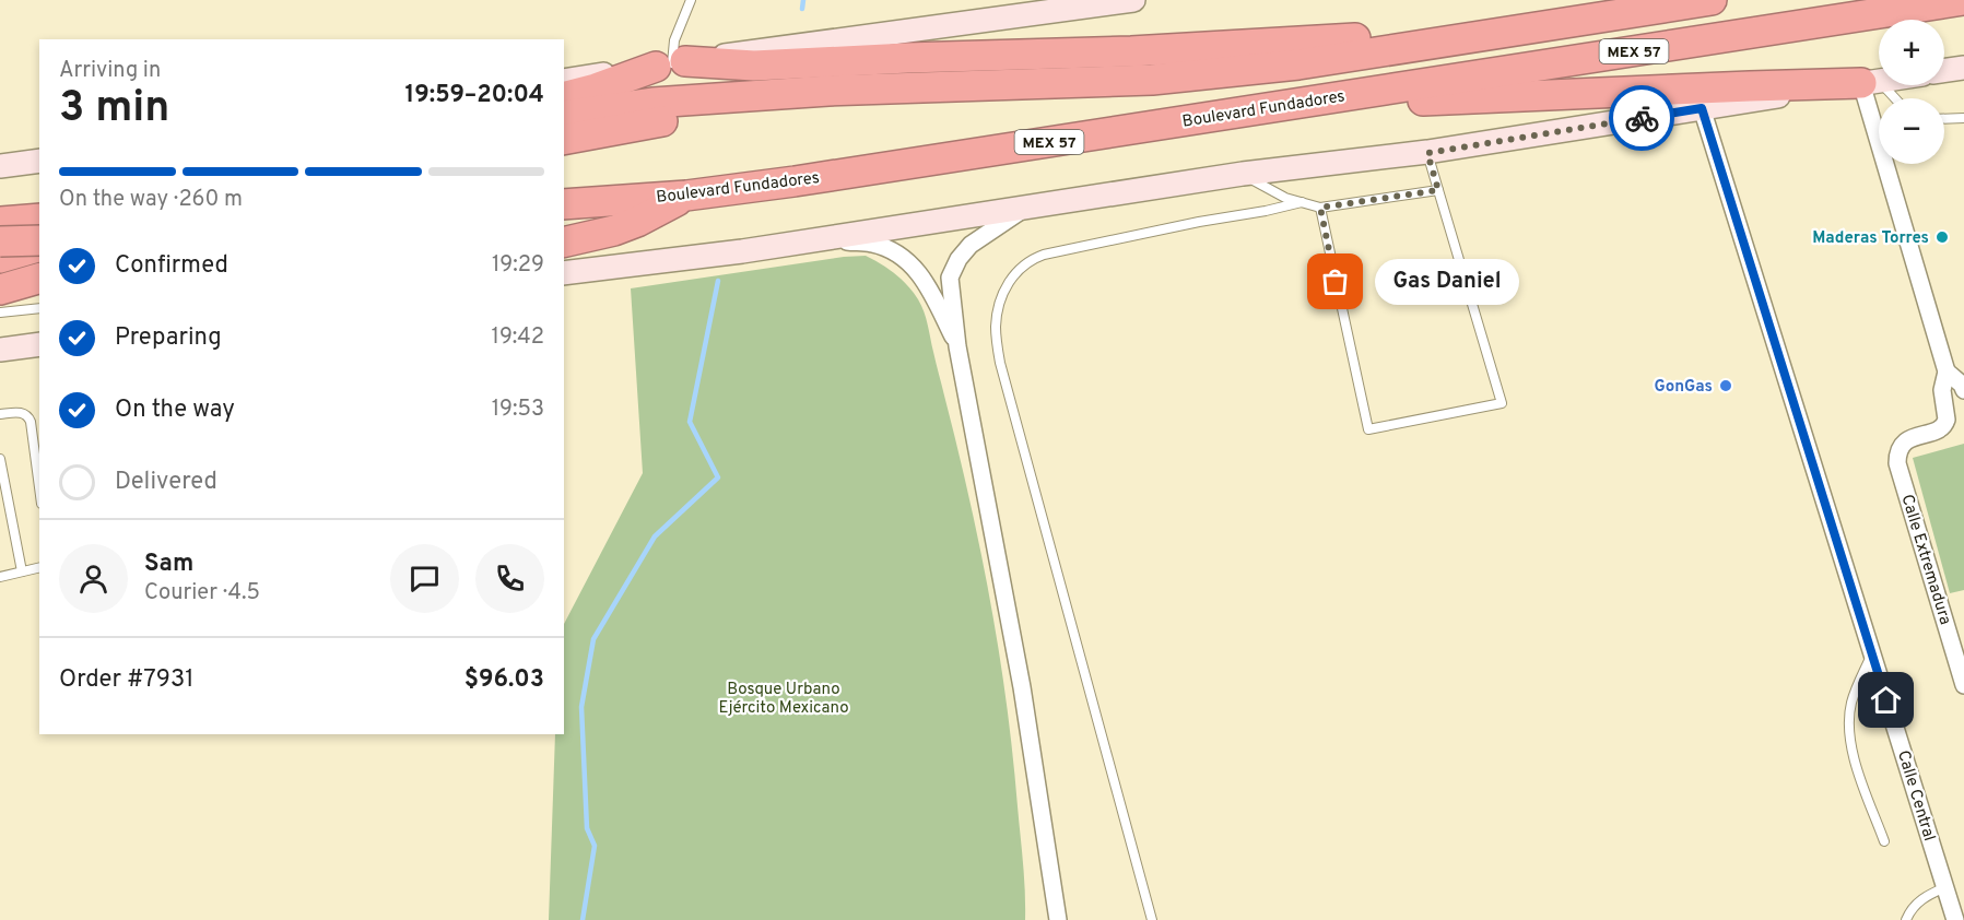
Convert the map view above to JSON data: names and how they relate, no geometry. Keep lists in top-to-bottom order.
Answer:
{
  "streets": {
    "highway": ["MEX 57", "Boulevard Fundadores"],
    "street": ["Calle Extremadura", "Calle Central"]
  },
  "parks": ["Bosque Urbano Ejército Mexicano"],
  "places": ["Maderas Torres", "Gas Daniel", "GonGas"],
  "page": {
    "map_buttons": ["+", "−"],
    "heading": ["3 min", "Arriving in", "19:59–20:04"],
    "panel": [
      "Sam",
      "Courier · 4.5",
      "Order #7931",
      "$96.03"
    ],
    "bar": "On the way · 260 m",
    "list": [
      ["Confirmed", "19:29"],
      ["Preparing", "19:42"],
      ["On the way", "19:53"],
      "Delivered"
    ],
    "bubble": "Gas Daniel"
  }
}
